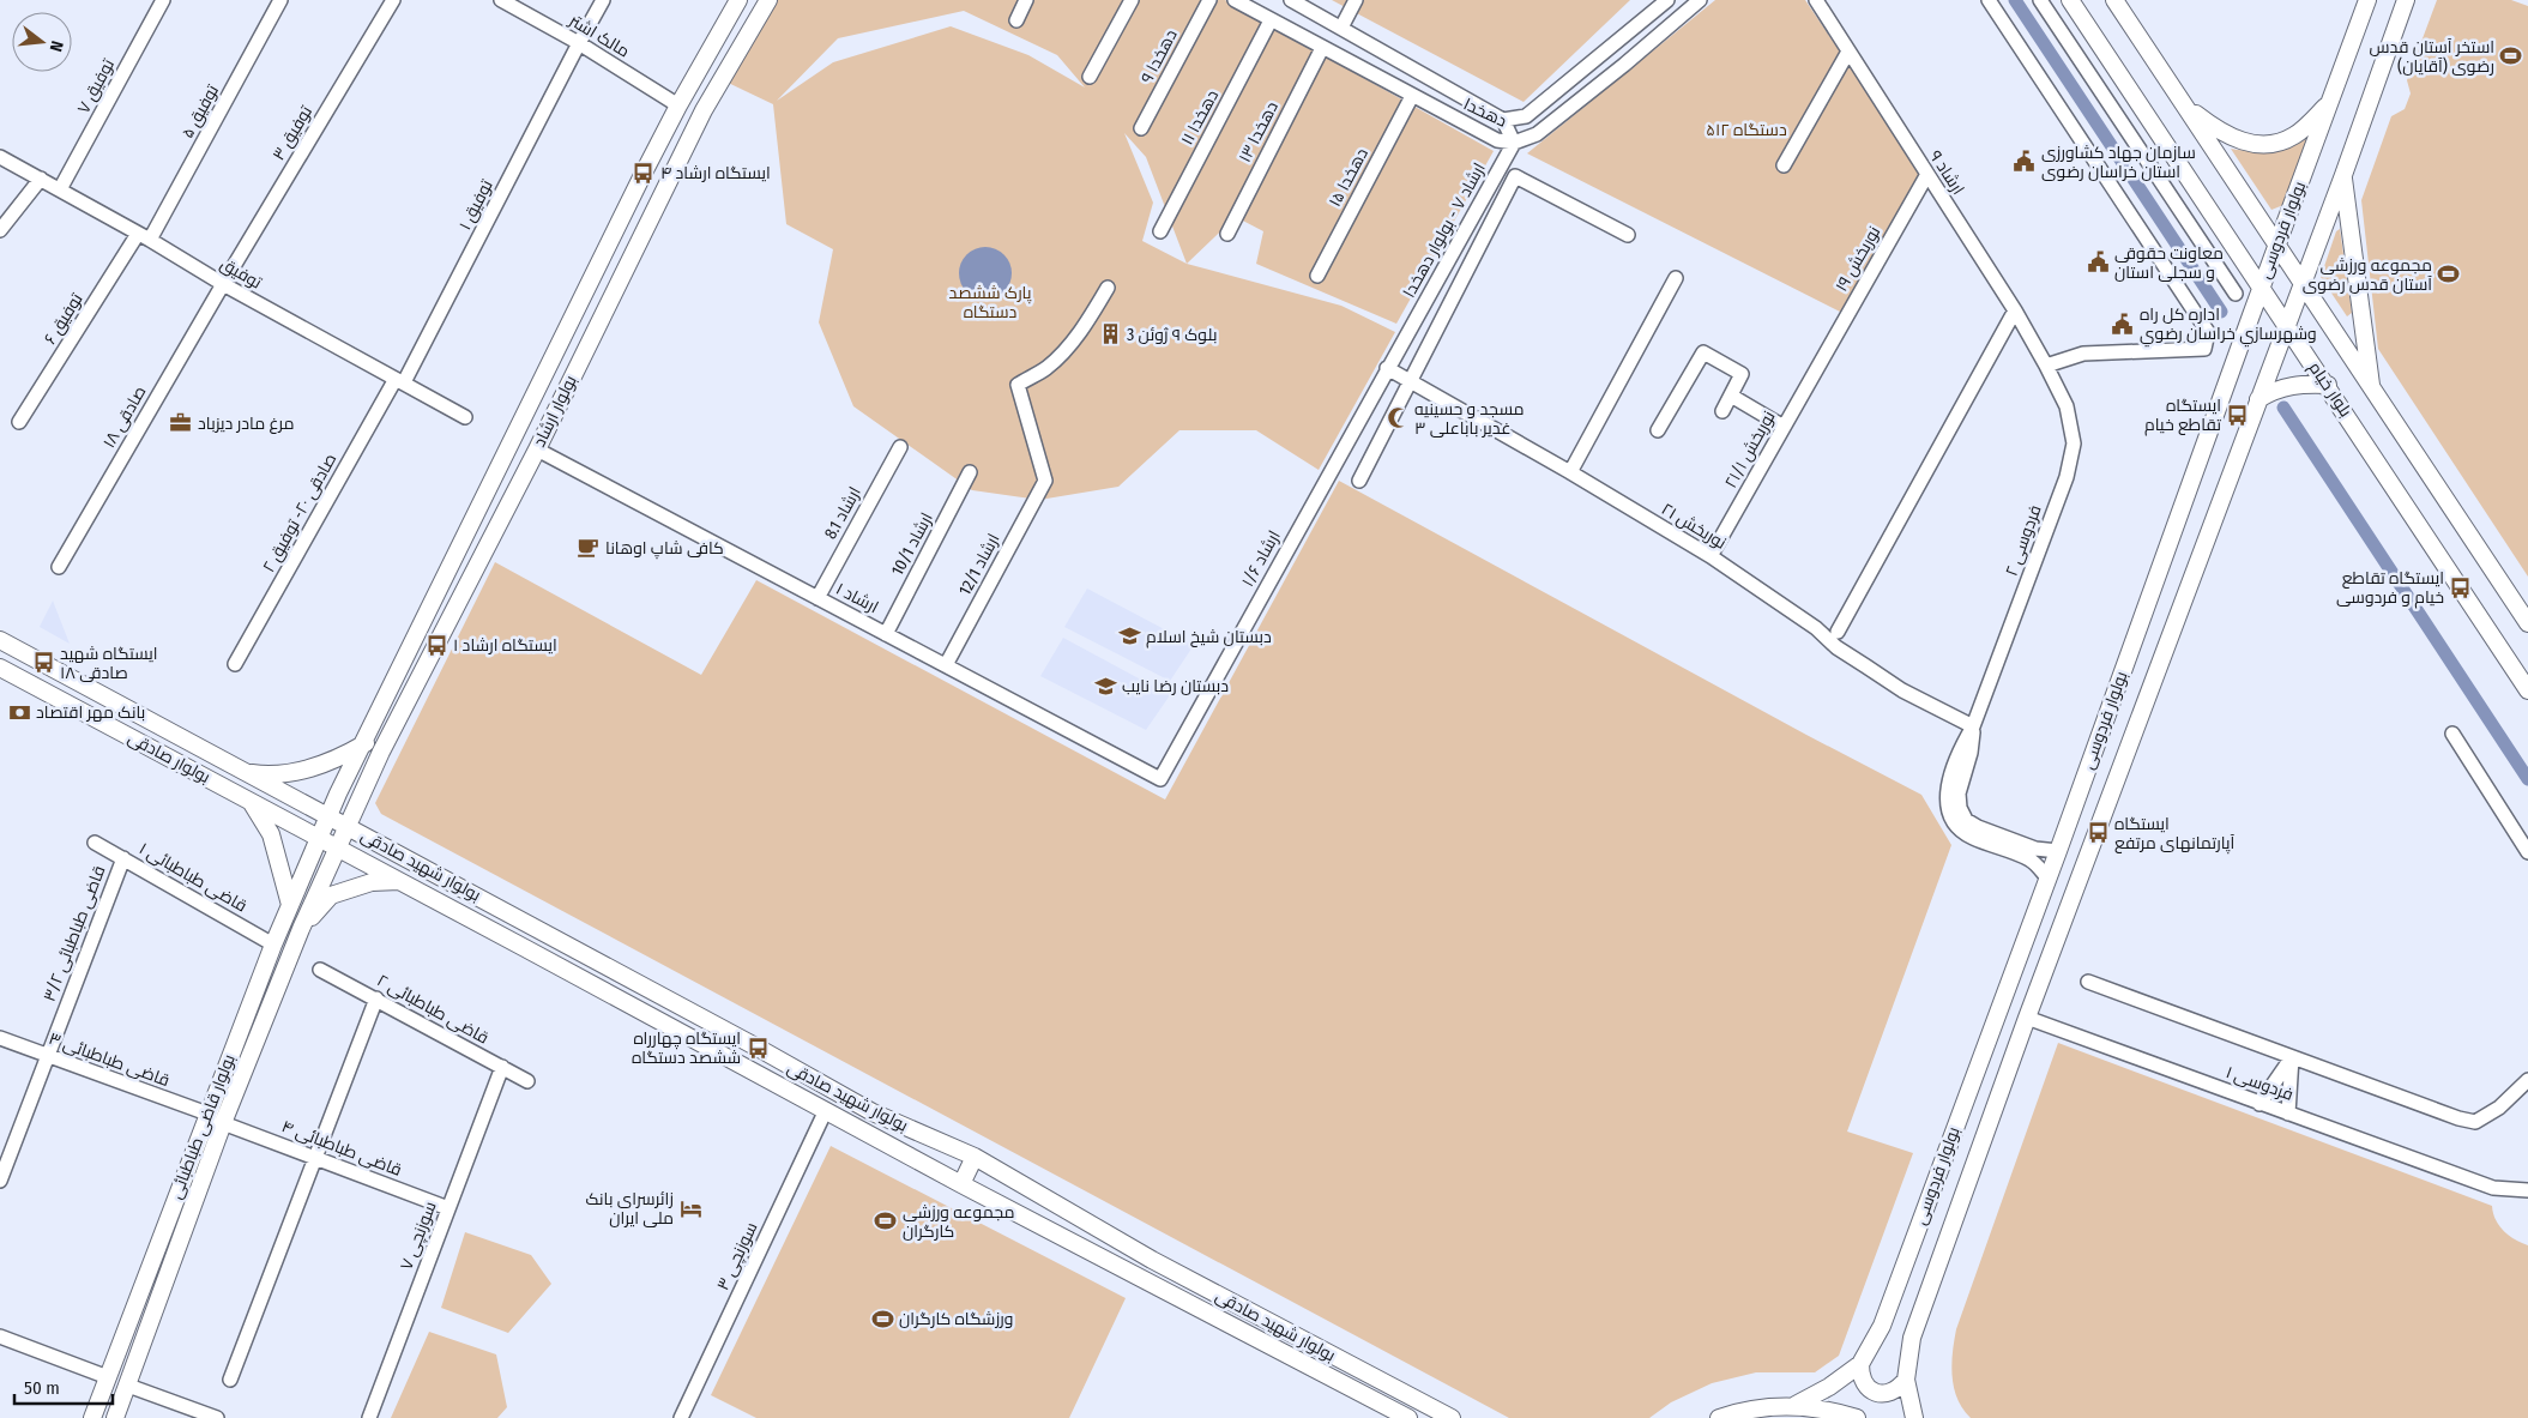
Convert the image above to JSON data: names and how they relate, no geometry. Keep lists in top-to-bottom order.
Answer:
{
  "streets": {
    "main road": [
      "بولوار فردوسی",
      "بلوار خیام",
      "بولوار ارشاد",
      "بولوار صادقی",
      "بولوار شهید صادقی",
      "بولوار قاضی طباطبائی"
    ],
    "street": [
      "مالک اشتر",
      "دهخدا ۹",
      "توفیق ۷",
      "توفیق ۵",
      "دهخدا",
      "دهخدا ۱۱",
      "دهخدا ۱۳",
      "توفیق ۳",
      "ارشاد ۹",
      "دهخدا ۱۵",
      "توفیق ۱",
      "ارشاد ۷ - بولوار دهخدا",
      "نوربخش ۱۹",
      "توفیق",
      "توفیق ۶",
      "صادقی ۱۸",
      "نوربخش ۲۱/۱",
      "صادقی ۲۰- توفیق ۲",
      "ارشاد 8.1",
      "نوربخش ۲۱",
      "فردوسی ۲",
      "ارشاد 10/1",
      "ارشاد ۱/۶",
      "ارشاد 12/1",
      "ارشاد ۱",
      "قاضی طباطبائی ۱",
      "قاضی طباطبائی ۳/۲",
      "قاضی طباطبائی ۲",
      "قاضی طباطبائی ۳",
      "فردوسی ۱",
      "قاضی طباطبائی ۴",
      "سوزنچی ۷",
      "سوزنچی ۳"
    ]
  },
  "crossings": [
    ["مالک اشتر", "توفیق ۱"],
    ["مالک اشتر", "بولوار ارشاد"],
    ["توفیق ۷", "توفیق"],
    ["توفیق ۵", "توفیق"],
    ["توفیق ۵", "توفیق ۶"],
    ["دهخدا", "دهخدا ۱۱"],
    ["دهخدا", "دهخدا ۱۳"],
    ["دهخدا", "دهخدا ۱۵"],
    ["دهخدا", "ارشاد ۷ - بولوار دهخدا"],
    ["توفیق ۳", "توفیق"],
    ["توفیق ۳", "صادقی ۱۸"],
    ["ارشاد ۹", "نوربخش ۱۹"],
    ["ارشاد ۹", "فردوسی ۲"],
    ["توفیق ۱", "توفیق"],
    ["توفیق ۱", "صادقی ۲۰- توفیق ۲"],
    ["ارشاد ۷ - بولوار دهخدا", "نوربخش ۲۱"],
    ["ارشاد ۷ - بولوار دهخدا", "ارشاد ۱/۶"],
    ["بولوار فردوسی", "بلوار خیام"],
    ["بولوار فردوسی", "فردوسی ۲"],
    ["بولوار فردوسی", "فردوسی ۱"],
    ["نوربخش ۱۹", "نوربخش ۲۱/۱"],
    ["توفیق", "توفیق ۶"],
    ["توفیق", "صادقی ۱۸"],
    ["توفیق", "صادقی ۲۰- توفیق ۲"],
    ["بولوار ارشاد", "ارشاد ۱"],
    ["بولوار ارشاد", "بولوار صادقی"],
    ["بولوار ارشاد", "بولوار شهید صادقی"],
    ["بولوار ارشاد", "بولوار قاضی طباطبائی"],
    ["نوربخش ۲۱/۱", "نوربخش ۲۱"],
    ["ارشاد 8.1", "ارشاد ۱"],
    ["نوربخش ۲۱", "فردوسی ۲"],
    ["نوربخش ۲۱", "ارشاد ۱/۶"],
    ["ارشاد 10/1", "ارشاد ۱"],
    ["ارشاد ۱/۶", "ارشاد ۱"],
    ["ارشاد 12/1", "ارشاد ۱"],
    ["بولوار صادقی", "بولوار شهید صادقی"],
    ["بولوار صادقی", "بولوار قاضی طباطبائی"],
    ["بولوار شهید صادقی", "بولوار قاضی طباطبائی"],
    ["بولوار شهید صادقی", "سوزنچی ۳"],
    ["قاضی طباطبائی ۱", "قاضی طباطبائی ۳/۲"],
    ["قاضی طباطبائی ۱", "بولوار قاضی طباطبائی"],
    ["قاضی طباطبائی ۳/۲", "قاضی طباطبائی ۳"],
    ["قاضی طباطبائی ۲", "سوزنچی ۷"],
    ["قاضی طباطبائی ۳", "بولوار قاضی طباطبائی"],
    ["بولوار قاضی طباطبائی", "قاضی طباطبائی ۴"],
    ["قاضی طباطبائی ۴", "سوزنچی ۷"]
  ],
  "parks": ["۵۱۲ دستگاه", "پارک‌ ششصد دستگاه"],
  "places": {
    "sports": [
      "استخر آستان قدس رضوی (آقایان)",
      "مجموعه ورزشی آستان قدس رضوی",
      "مجموعه ورزشی کارگران",
      "ورزشگاه کارگران"
    ],
    "public building": ["سازمان جهاد کشاورزی استان خراسان رضوی", "معاونت حقوقی و سجلی استان", "اداره كل راه وشهرسازي خراسان رضوي"],
    "bus stop": [
      "ایستگاه ارشاد ۴",
      "ایستگاه تقاطع خیام",
      "ایستگاه تقاطع خیام و فردوسی",
      "ایستگاه ارشاد ۱",
      "ایستگاه شهید صادقی ۱۸",
      "ایستگاه آپارتمانهای مرتفع",
      "ایستگاه چهارراه ششصد دستگاه"
    ],
    "building": ["بلوک ۹ ژوئن 3"],
    "mosque": ["مسجد و حسینیه غدیر باباعلی ۳"],
    "office": ["مرغ مادر دیزباد"],
    "cafe": ["کافی شاپ اوهانا"],
    "school or university": ["دبستان شیخ اسلام", "دبستان رضا نایب"],
    "bank": ["بانک مهر اقتصاد"],
    "hotel": ["زائرسرای بانک ملی ایران"]
  },
  "scale_bar": "50 m",
  "north": "right"
}
